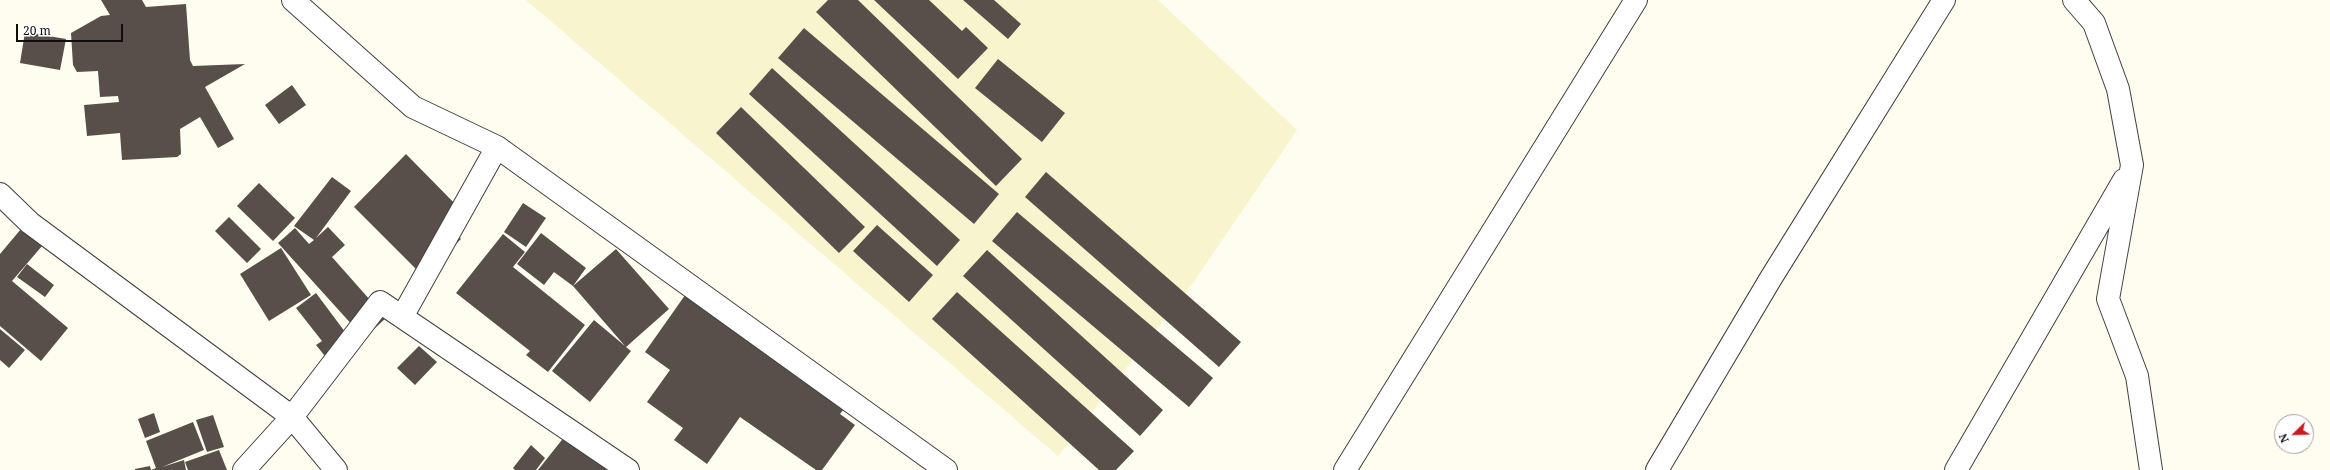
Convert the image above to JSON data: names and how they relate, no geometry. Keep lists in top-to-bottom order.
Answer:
{
  "scale_bar": "20 m",
  "north": "bottom left"
}
